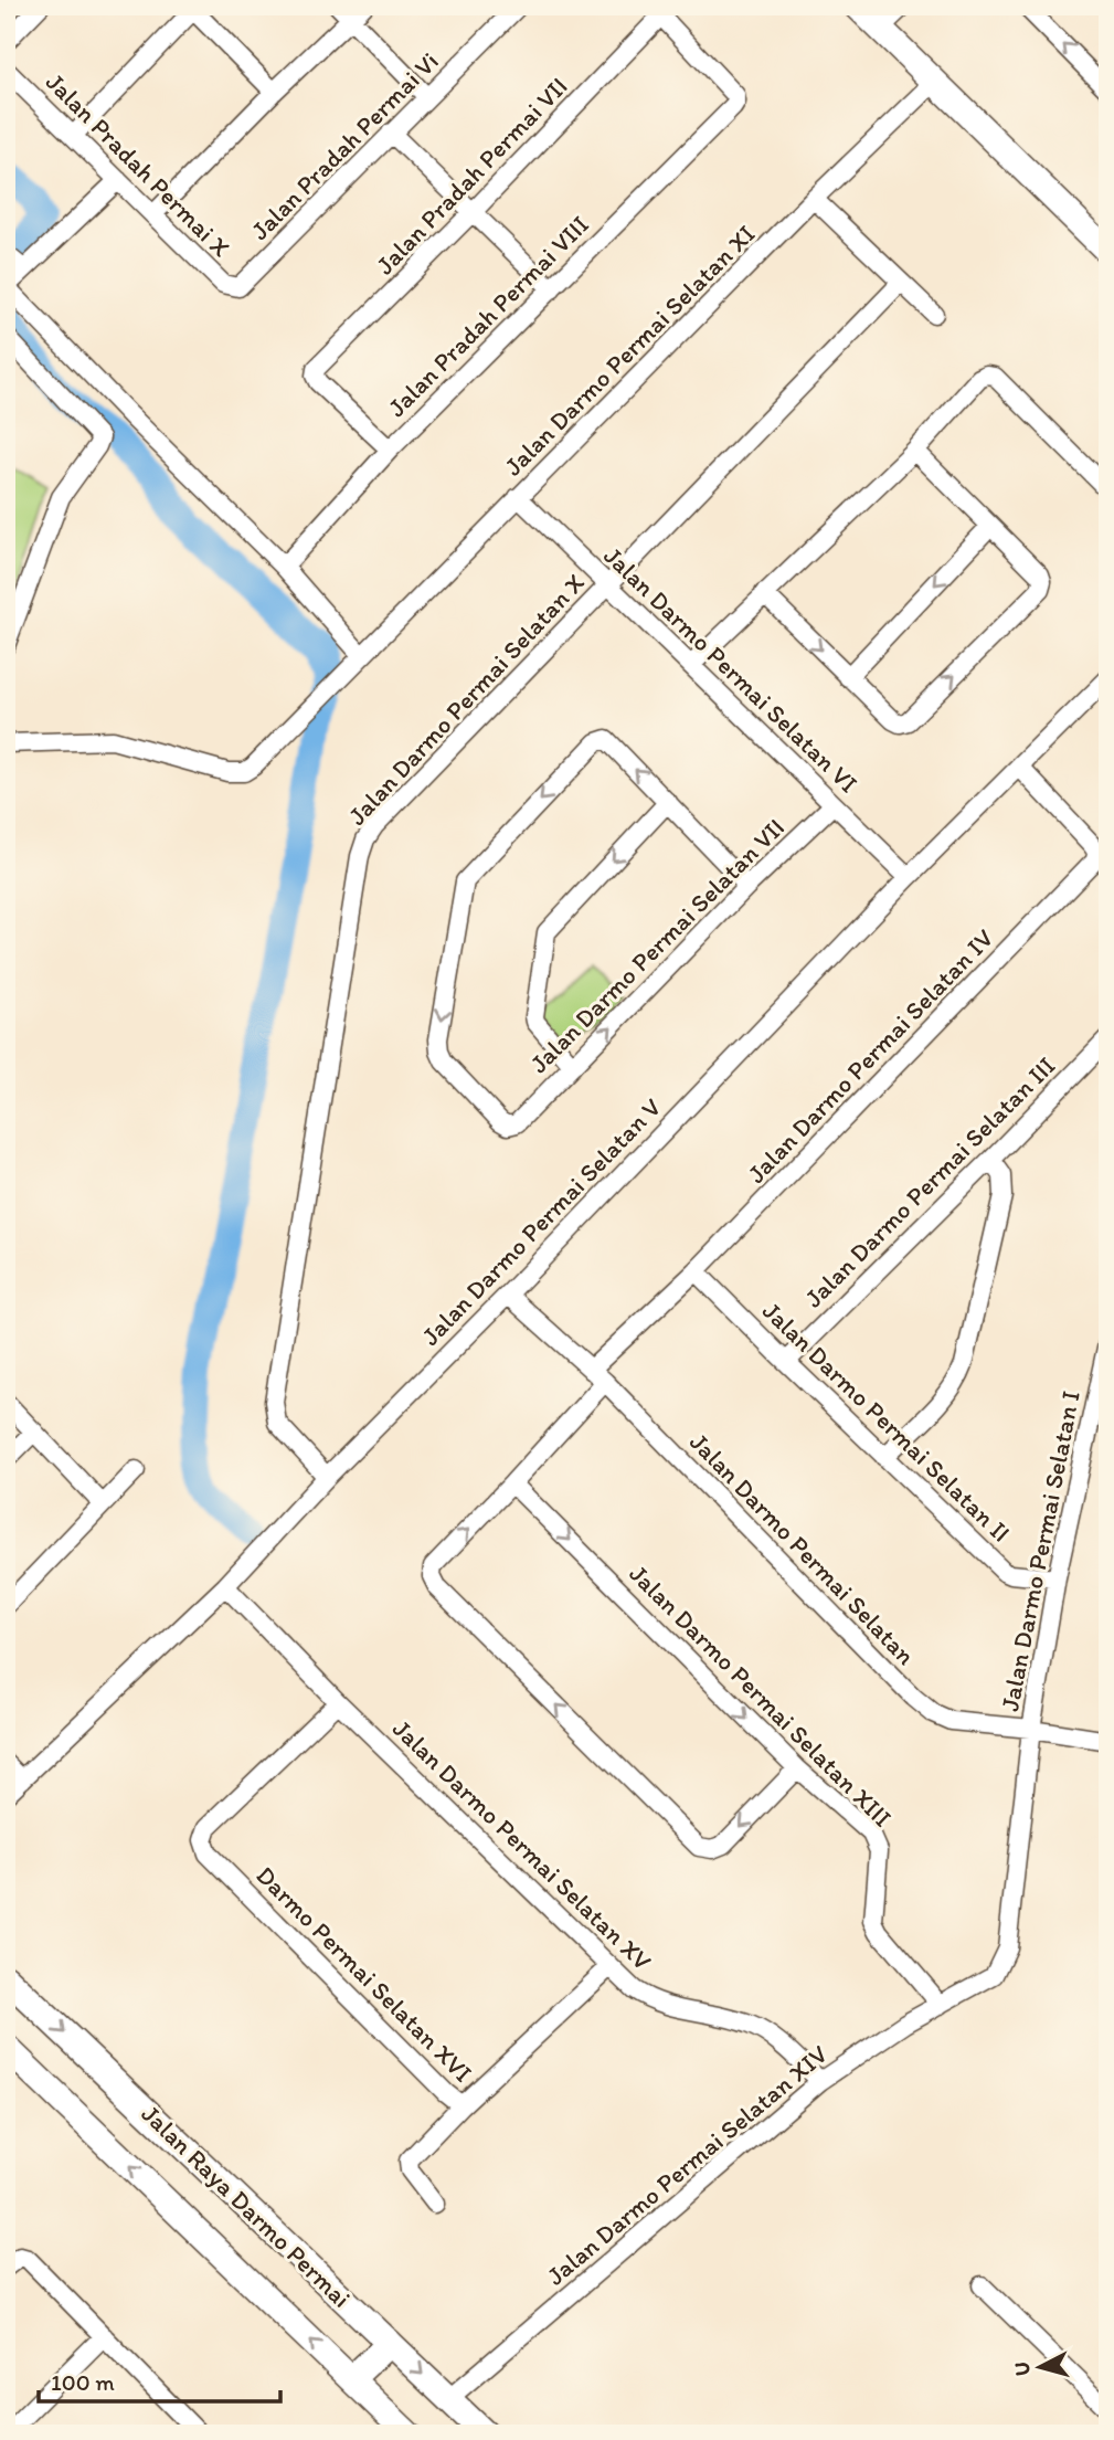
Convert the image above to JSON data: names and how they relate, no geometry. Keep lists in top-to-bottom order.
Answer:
{
  "streets": {
    "street": [
      "Jalan Pradah Permai Vi",
      "Jalan Pradah Permai X",
      "Jalan Pradah Permai VII",
      "Jalan Pradah Permai VIII",
      "Jalan Darmo Permai Selatan XI",
      "Jalan Darmo Permai Selatan VI",
      "Jalan Darmo Permai Selatan X",
      "Jalan Darmo Permai Selatan VII",
      "Jalan Darmo Permai Selatan IV",
      "Jalan Darmo Permai Selatan III",
      "Jalan Darmo Permai Selatan V",
      "Jalan Darmo Permai Selatan II",
      "Jalan Darmo Permai Selatan",
      "Jalan Darmo Permai Selatan I",
      "Jalan Darmo Permai Selatan XIII",
      "Jalan Darmo Permai Selatan XV",
      "Darmo Permai Selatan XVI",
      "Jalan Darmo Permai Selatan XIV",
      "Jalan Raya Darmo Permai"
    ]
  },
  "crossings": [
    ["Jalan Pradah Permai Vi", "Jalan Pradah Permai X"],
    ["Jalan Pradah Permai VII", "Jalan Pradah Permai VIII"],
    ["Jalan Darmo Permai Selatan XI", "Jalan Darmo Permai Selatan VI"],
    ["Jalan Darmo Permai Selatan VI", "Jalan Darmo Permai Selatan X"],
    ["Jalan Darmo Permai Selatan VI", "Jalan Darmo Permai Selatan VII"],
    ["Jalan Darmo Permai Selatan VI", "Jalan Darmo Permai Selatan V"],
    ["Jalan Darmo Permai Selatan X", "Jalan Darmo Permai Selatan V"],
    ["Jalan Darmo Permai Selatan IV", "Jalan Darmo Permai Selatan V"],
    ["Jalan Darmo Permai Selatan IV", "Jalan Darmo Permai Selatan II"],
    ["Jalan Darmo Permai Selatan IV", "Jalan Darmo Permai Selatan"],
    ["Jalan Darmo Permai Selatan IV", "Jalan Darmo Permai Selatan XIII"],
    ["Jalan Darmo Permai Selatan III", "Jalan Darmo Permai Selatan II"],
    ["Jalan Darmo Permai Selatan V", "Jalan Darmo Permai Selatan"],
    ["Jalan Darmo Permai Selatan V", "Jalan Darmo Permai Selatan XV"],
    ["Jalan Darmo Permai Selatan II", "Jalan Darmo Permai Selatan I"],
    ["Jalan Darmo Permai Selatan", "Jalan Darmo Permai Selatan I"],
    ["Jalan Darmo Permai Selatan", "Jalan Darmo Permai Selatan XIV"],
    ["Jalan Darmo Permai Selatan I", "Jalan Darmo Permai Selatan XIV"],
    ["Jalan Darmo Permai Selatan XIII", "Jalan Darmo Permai Selatan XIV"],
    ["Jalan Darmo Permai Selatan XV", "Darmo Permai Selatan XVI"],
    ["Jalan Darmo Permai Selatan XV", "Jalan Darmo Permai Selatan XIV"],
    ["Jalan Darmo Permai Selatan XIV", "Jalan Raya Darmo Permai"]
  ],
  "one_way": ["Jalan Darmo Permai Selatan XIII"],
  "scale_bar": "100 m",
  "north": "left"
}
